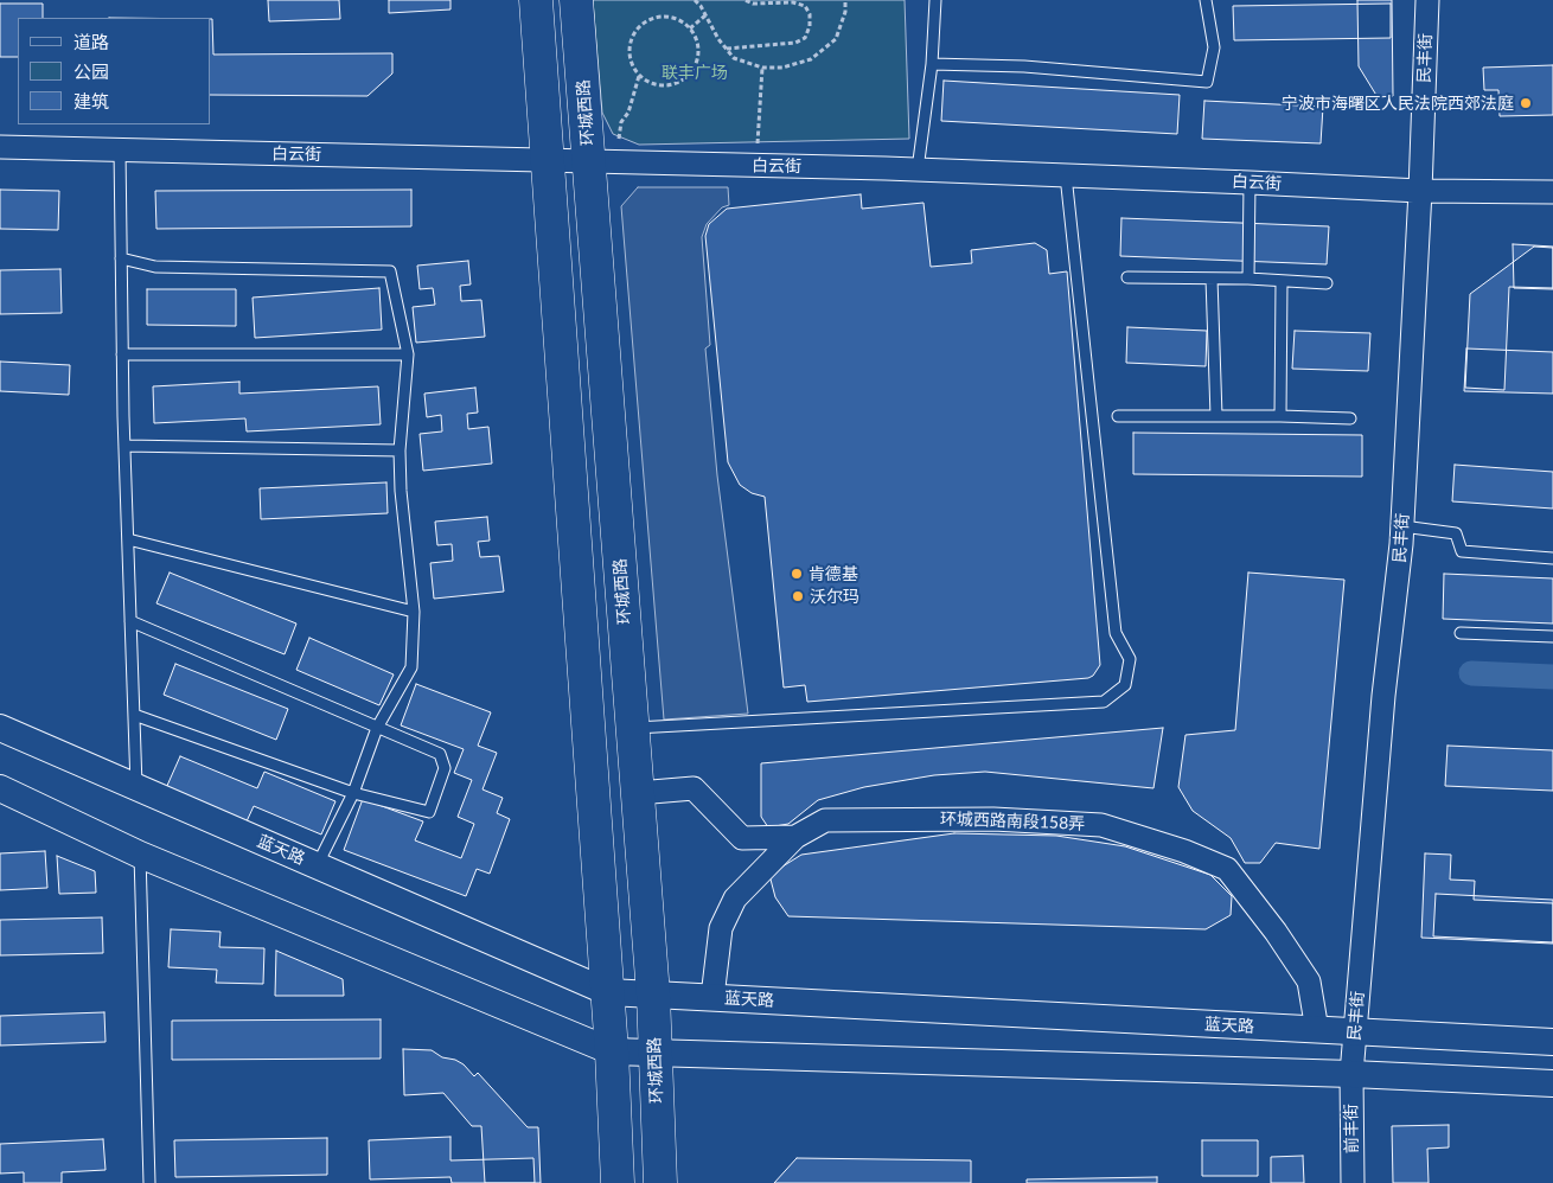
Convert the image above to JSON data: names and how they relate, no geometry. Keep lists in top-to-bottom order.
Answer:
{
  "streets": {
    "main road": ["环城西路"],
    "street": [
      "民丰街",
      "白云街",
      "环城西路南段158弄",
      "蓝天路",
      "前丰街"
    ]
  },
  "crossings": [
    ["民丰街", "白云街"],
    ["民丰街", "蓝天路"],
    ["民丰街", "前丰街"],
    ["环城西路", "白云街"],
    ["环城西路", "蓝天路"],
    ["环城西路南段158弄", "蓝天路"]
  ],
  "parks": ["联丰广场"],
  "places": ["宁波市海曙区人民法院西郊法庭", "肯德基", "沃尔玛"],
  "legend": ["道路", "公园", "建筑"]
}
